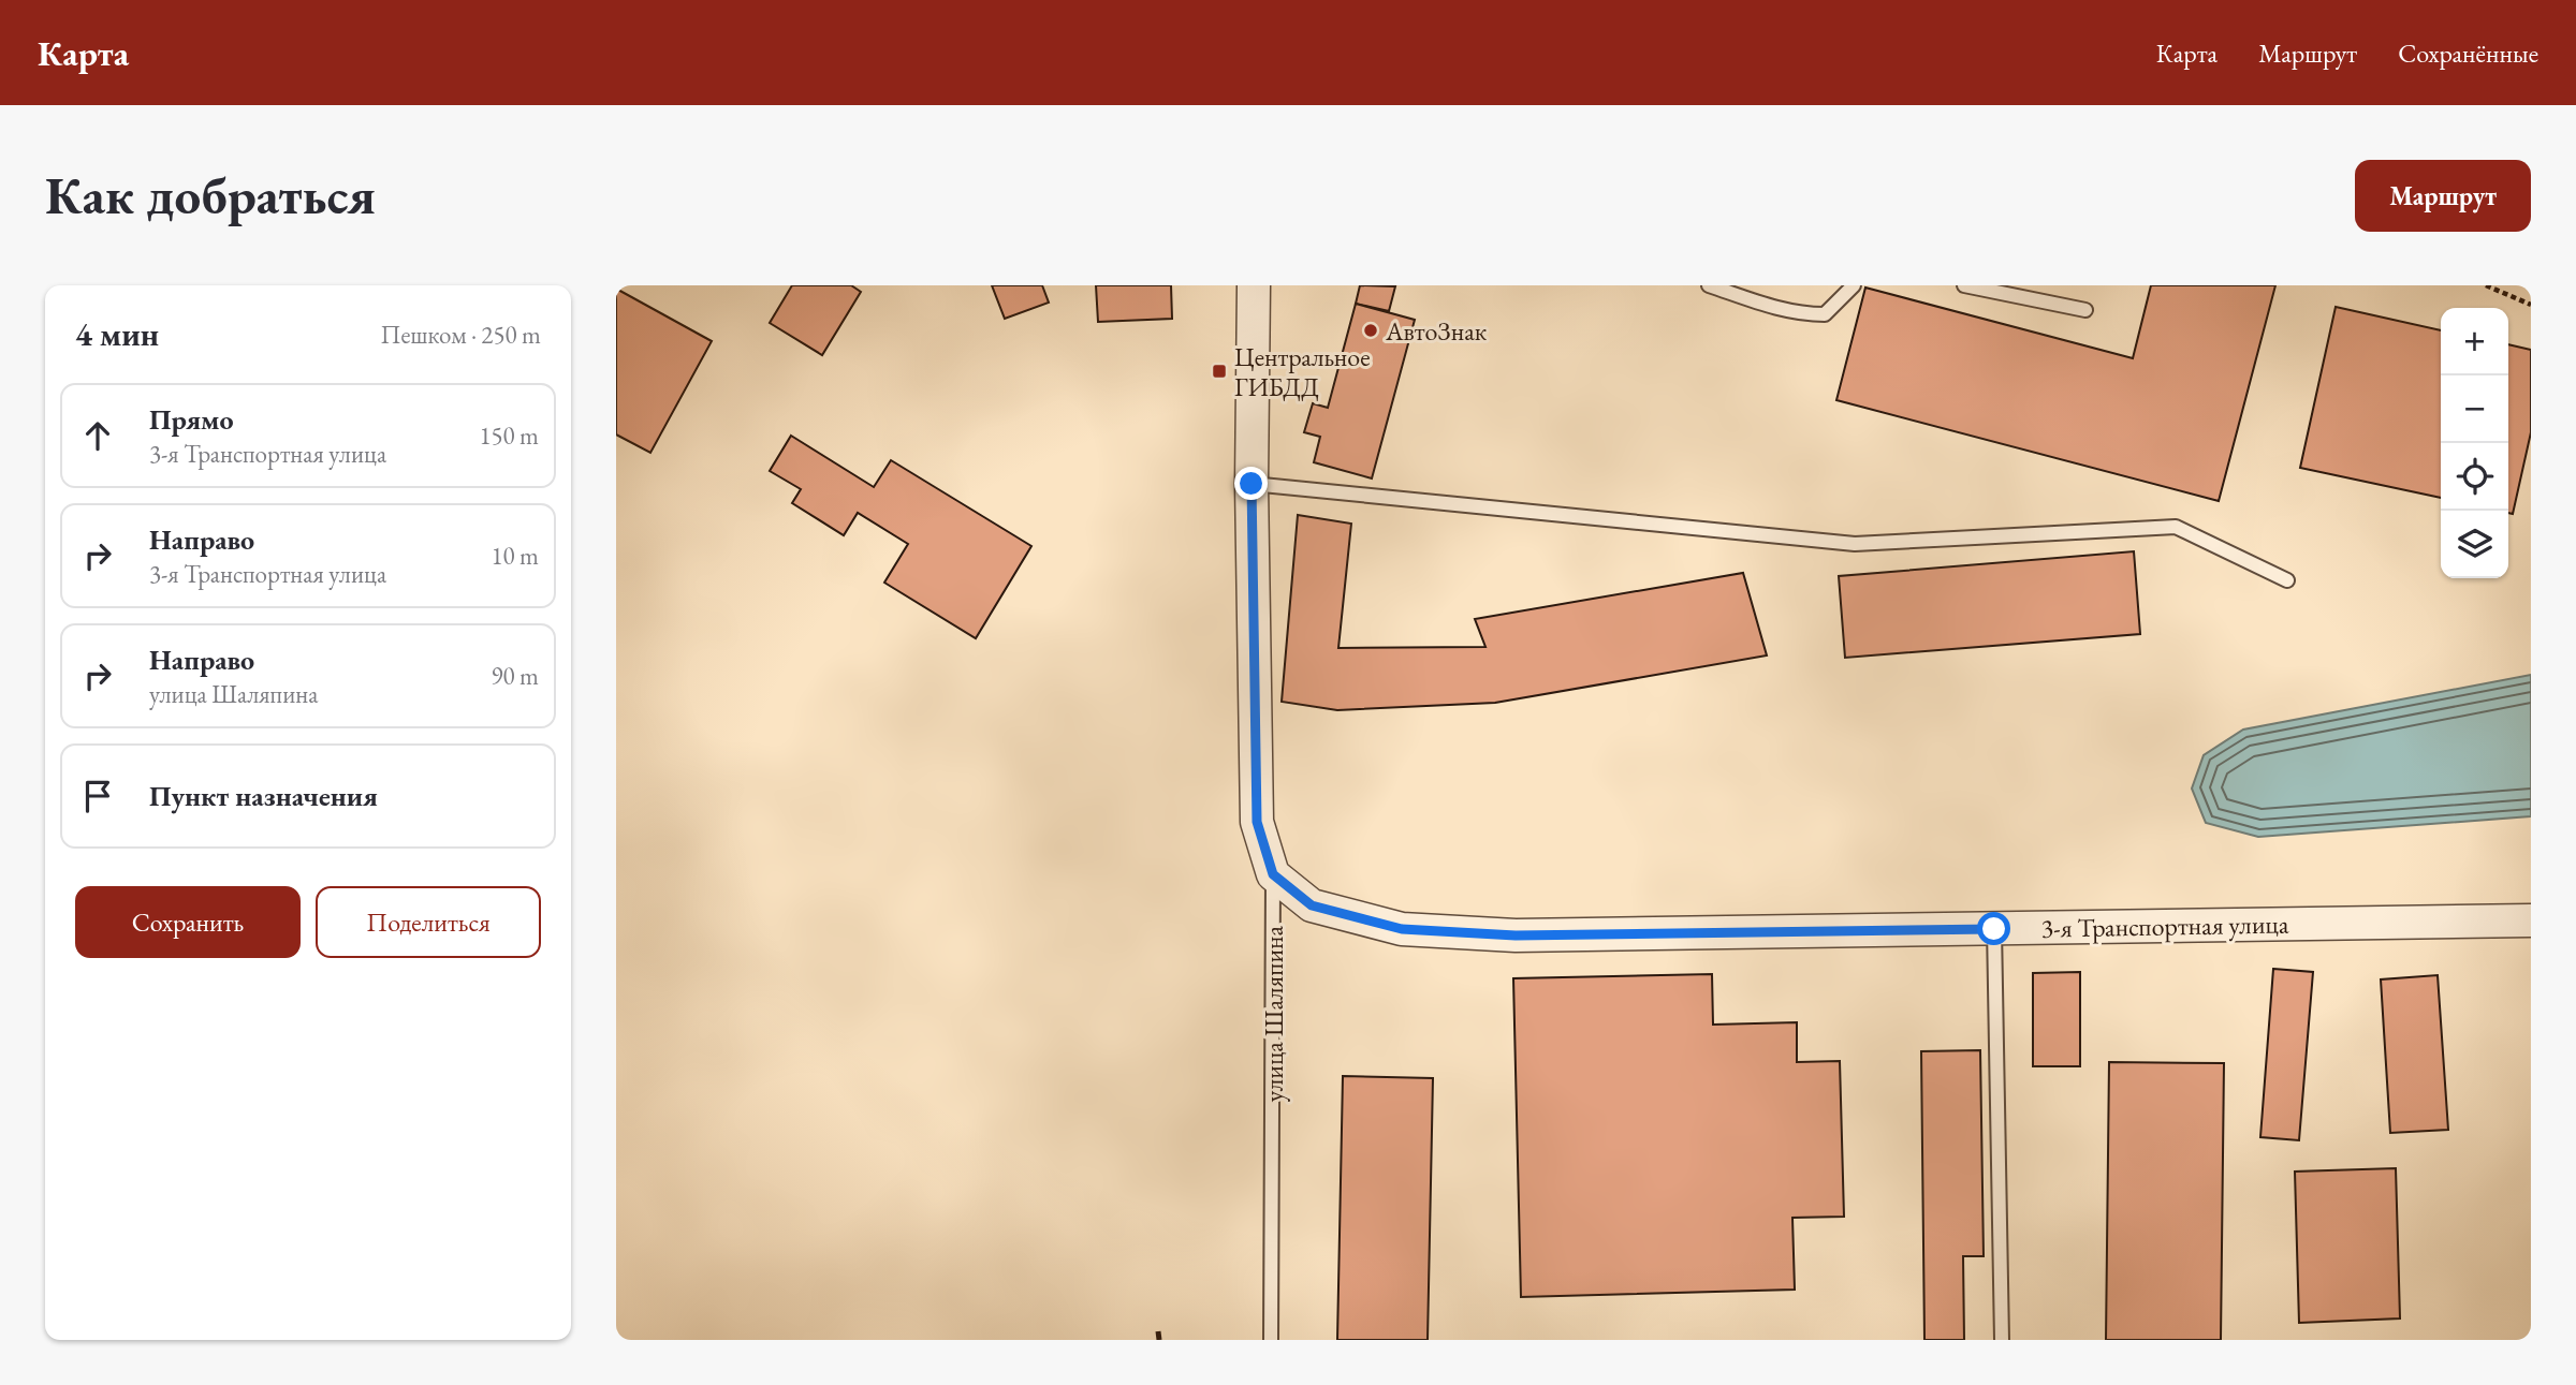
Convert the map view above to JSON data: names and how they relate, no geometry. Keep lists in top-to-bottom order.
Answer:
{
  "streets": {
    "street": ["3-я Транспортная улица", "улица Шаляпина"]
  },
  "crossings": [
    ["3-я Транспортная улица", "улица Шаляпина"]
  ],
  "places": {
    "other": ["АвтоЗнак"],
    "transit": ["Центральное ГИБДД"]
  },
  "page": {
    "header": "Карта",
    "nav": ["Карта", "Маршрут", "Сохранённые"],
    "buttons": [
      "Маршрут",
      ["Сохранить", "Поделиться"]
    ],
    "title": "Как добраться",
    "heading": ["4 мин", "Пешком · 250 m"],
    "map_buttons": ["+", "−"],
    "list": [
      ["Прямо", "3-я Транспортная улица", "150 m"],
      ["Направо", "3-я Транспортная улица", "10 m"],
      ["Направо", "улица Шаляпина", "90 m"],
      "Пункт назначения"
    ]
  }
}
